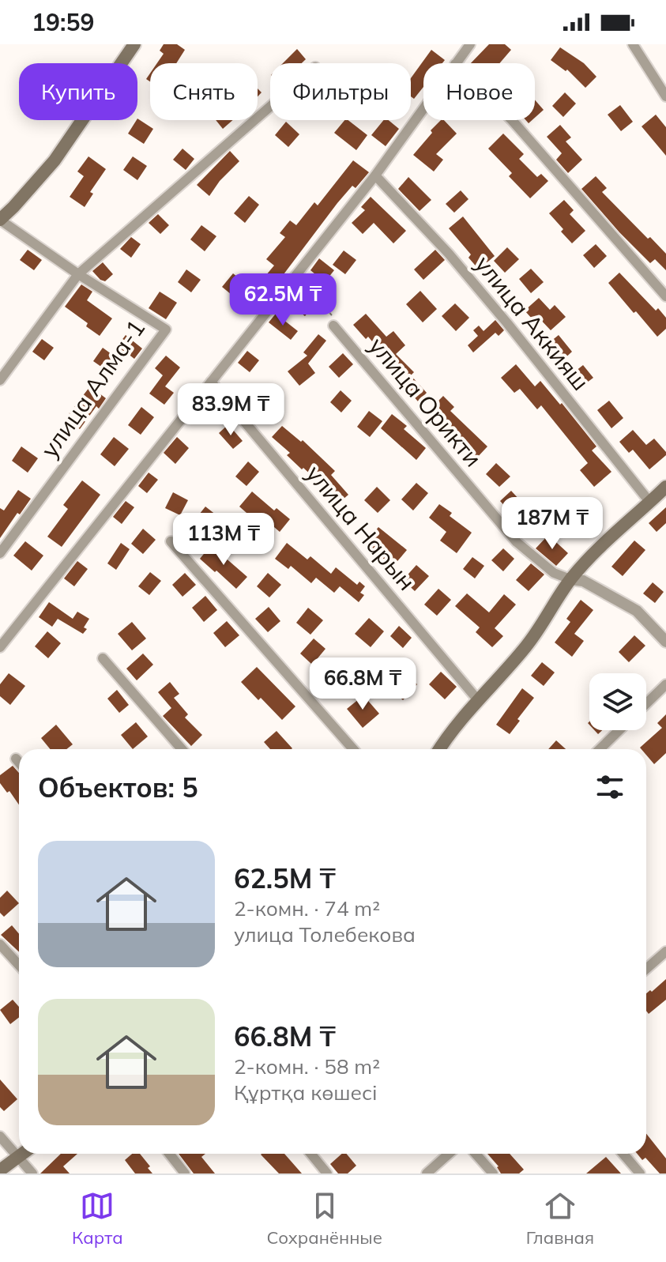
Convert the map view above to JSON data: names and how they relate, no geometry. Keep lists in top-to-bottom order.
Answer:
{
  "streets": {
    "street": [
      "улица Аккияш",
      "улица Алма-1",
      "улица Орикти",
      "улица Нарын"
    ]
  },
  "page": {
    "status": "19:59",
    "chip": [
      "Купить",
      "Снять",
      "Фильтры",
      "Новое"
    ],
    "price": [
      "62.5M ₸",
      "83.9M ₸",
      "187M ₸",
      "113M ₸",
      "66.8M ₸"
    ],
    "heading": "Объектов: 5",
    "list": [
      {
        "name": "62.5M ₸",
        "note": "2-комн. · 74 m² · улица Толебекова"
      },
      {
        "name": "66.8M ₸",
        "note": "2-комн. · 58 m² · Құртқа көшесі"
      }
    ],
    "tabs": ["Карта", "Сохранённые", "Главная"]
  }
}
